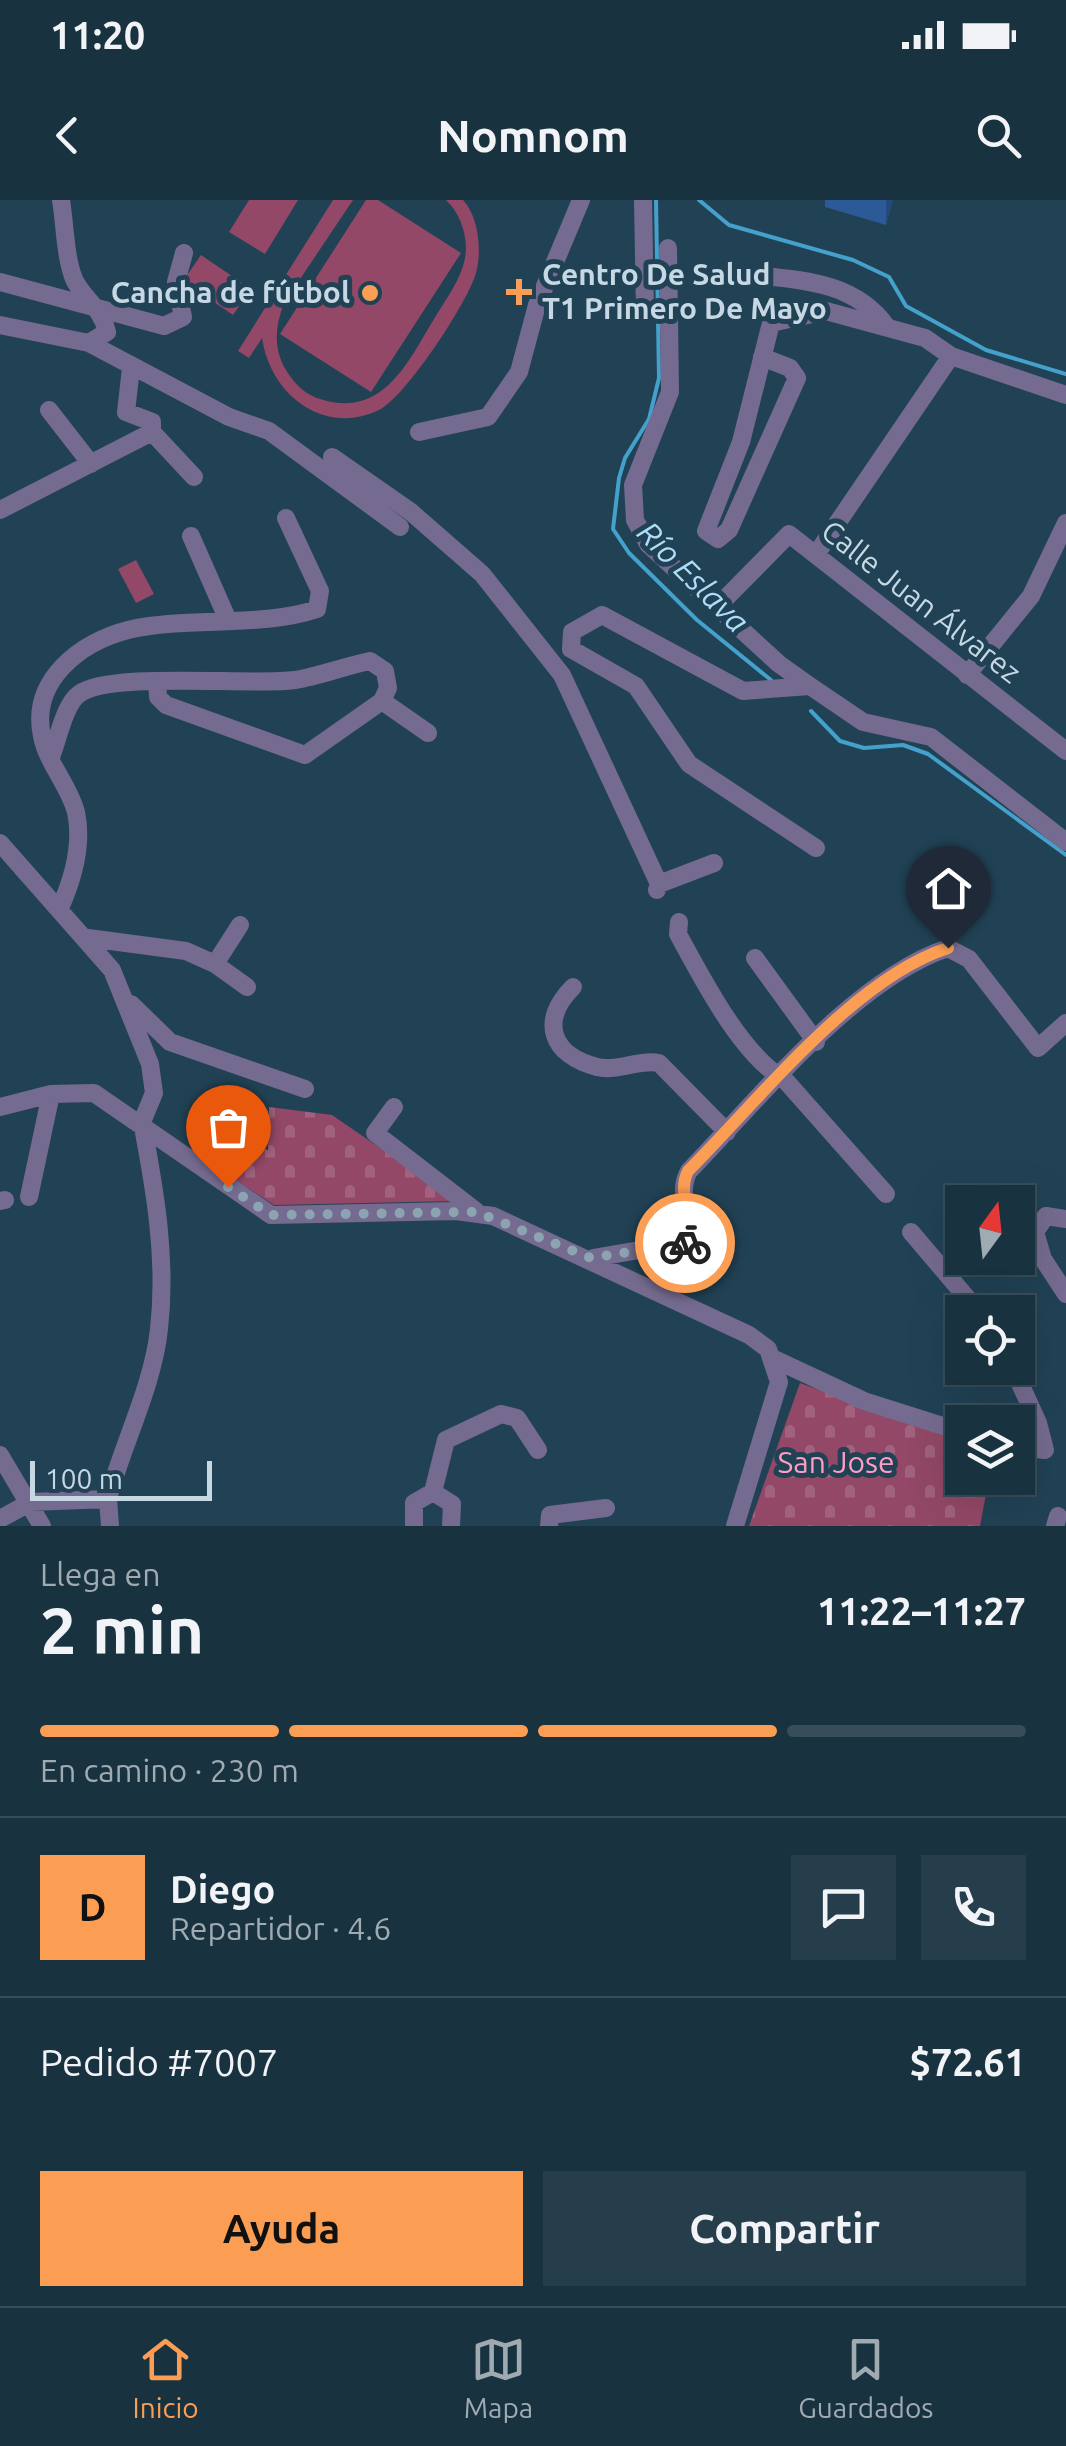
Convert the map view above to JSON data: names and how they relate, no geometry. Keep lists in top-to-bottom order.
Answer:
{
  "streets": {
    "street": ["Calle Juan Álvarez"]
  },
  "water": ["Río Eslava"],
  "parks": ["San Jose"],
  "places": {
    "health": ["Centro De Salud T1 Primero De Mayo"],
    "other": ["Cancha de fútbol"]
  },
  "scale_bar": "100 m",
  "north": "top",
  "page": {
    "status": "11:20",
    "header": "Nomnom",
    "scale": "100 m",
    "heading": ["2 min", "Llega en", "11:22–11:27"],
    "panel": [
      "Diego",
      "Repartidor · 4.6",
      "Pedido #7007",
      "$72.61"
    ],
    "bar": "En camino · 230 m",
    "round": "D",
    "buttons": ["Ayuda", "Compartir"],
    "tabs": ["Inicio", "Mapa", "Guardados"]
  }
}
